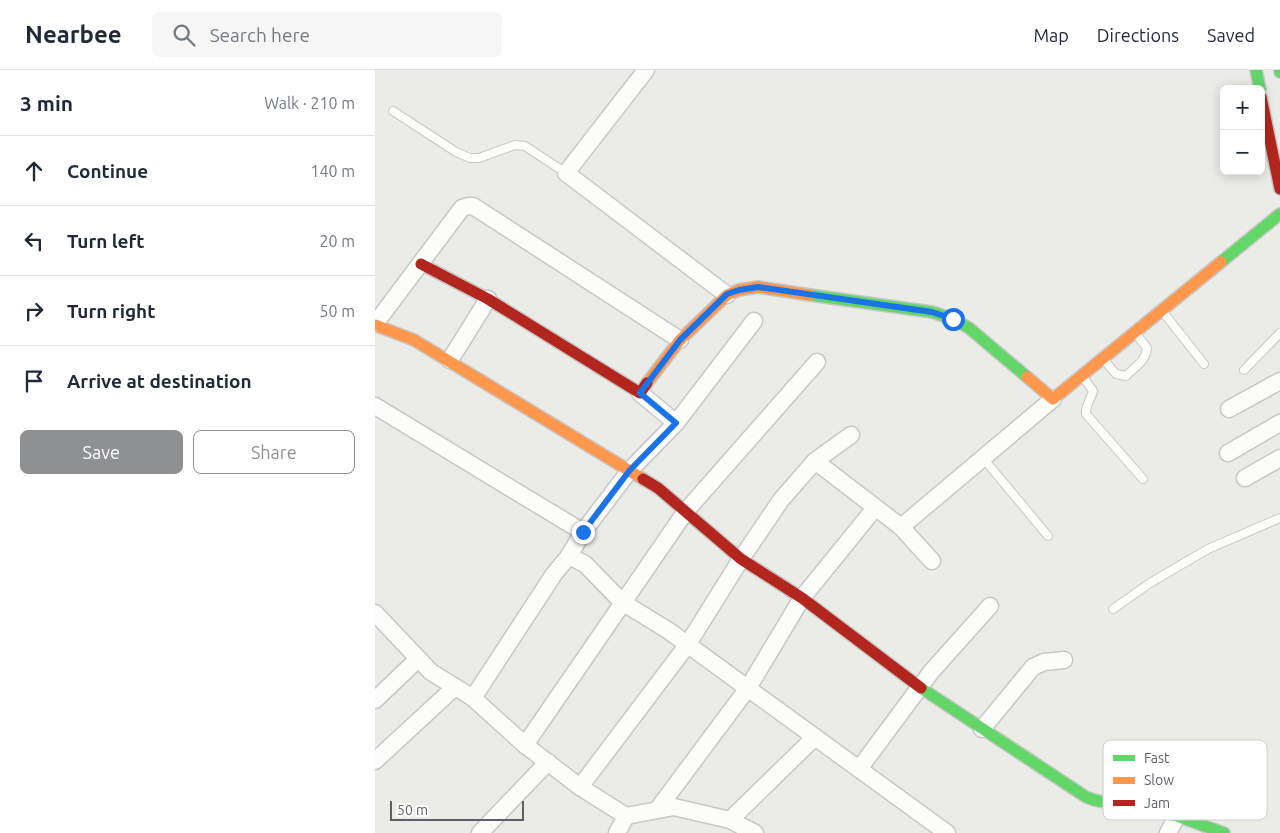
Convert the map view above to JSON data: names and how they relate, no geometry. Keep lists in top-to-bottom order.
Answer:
{
  "legend": ["Fast", "Slow", "Jam"],
  "scale_bar": "50 m",
  "page": {
    "header": "Nearbee",
    "search": "Search here",
    "nav": ["Map", "Directions", "Saved"],
    "heading": ["3 min", "Walk · 210 m"],
    "map_buttons": ["+", "−"],
    "list": [
      ["Continue", "140 m"],
      ["Turn left", "20 m"],
      ["Turn right", "50 m"],
      "Arrive at destination"
    ],
    "buttons": ["Save", "Share"],
    "scale": "50 m"
  }
}
